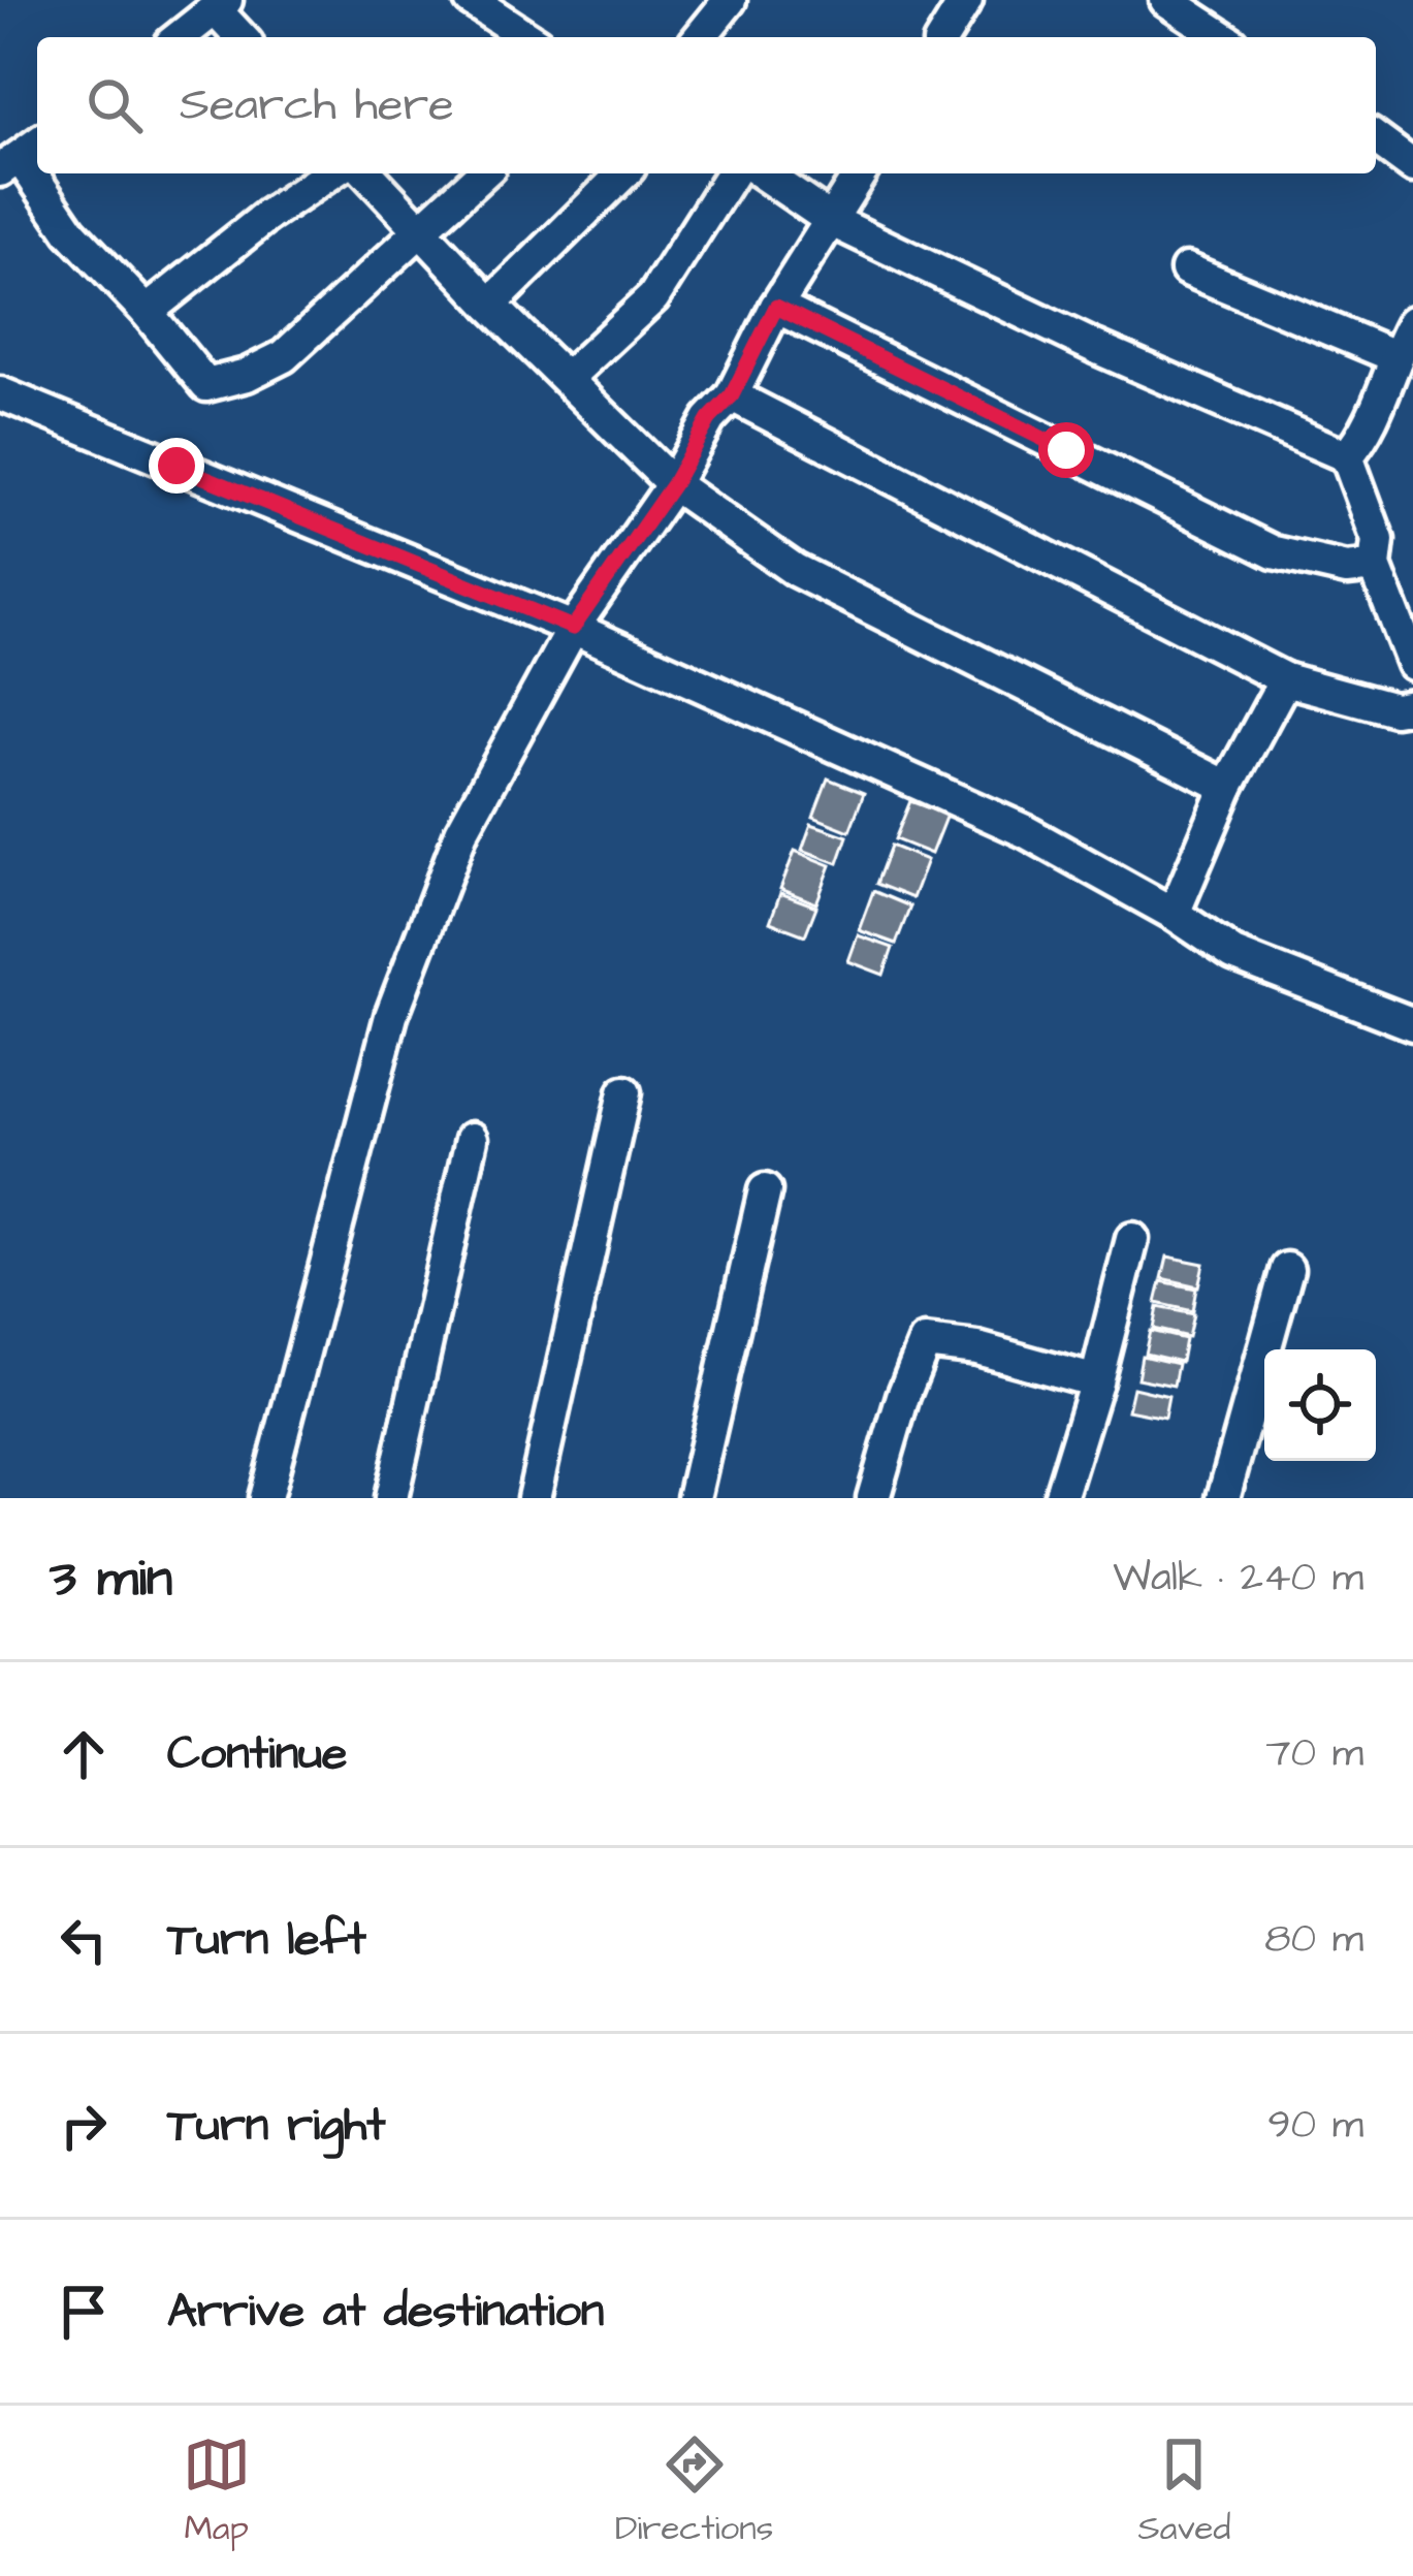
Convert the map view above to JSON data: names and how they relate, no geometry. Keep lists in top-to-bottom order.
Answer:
{
  "page": {
    "search": "Search here",
    "heading": ["3 min", "Walk · 240 m"],
    "list": [
      ["Continue", "70 m"],
      ["Turn left", "80 m"],
      ["Turn right", "90 m"],
      "Arrive at destination"
    ],
    "nav": ["Map", "Directions", "Saved"]
  }
}
